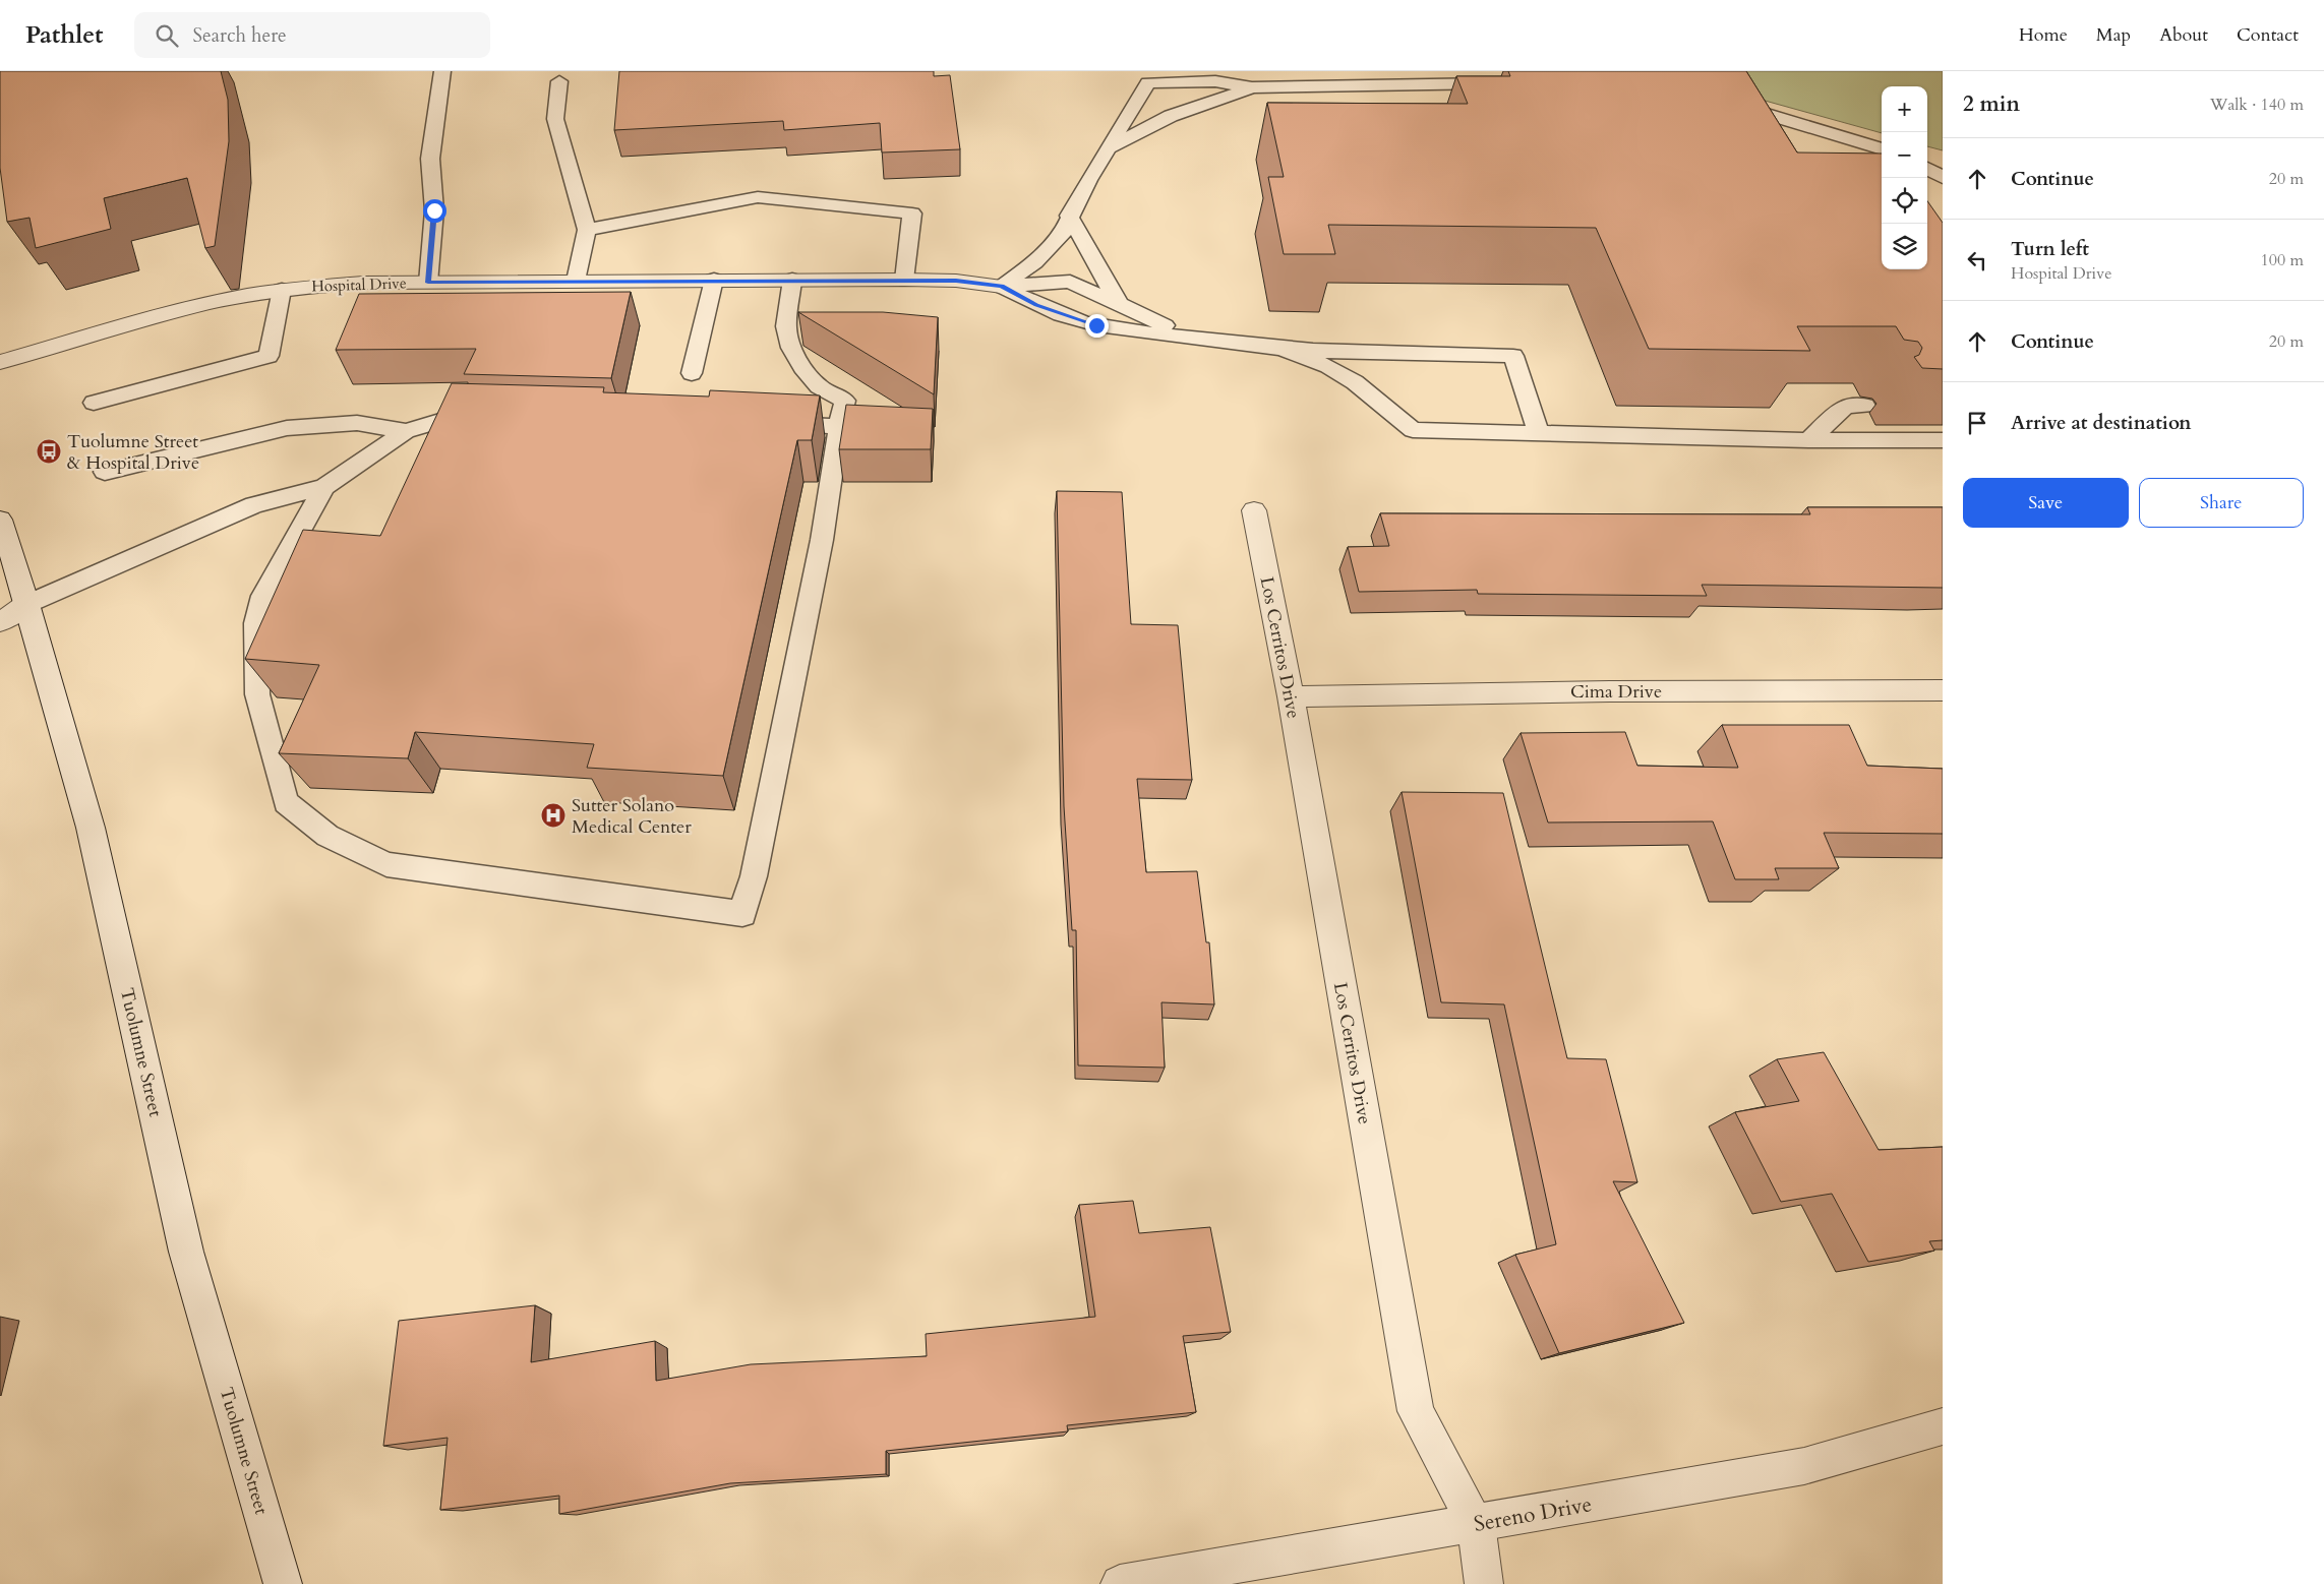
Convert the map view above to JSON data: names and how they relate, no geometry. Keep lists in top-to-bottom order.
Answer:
{
  "streets": {
    "street": [
      "Hospital Drive",
      "Los Cerritos Drive",
      "Cima Drive",
      "Tuolumne Street",
      "Sereno Drive"
    ]
  },
  "crossings": [
    ["Los Cerritos Drive", "Cima Drive"],
    ["Los Cerritos Drive", "Sereno Drive"]
  ],
  "places": {
    "bus stop": ["Tuolumne Street & Hospital Drive"],
    "hospital": ["Sutter Solano Medical Center"]
  },
  "page": {
    "header": "Pathlet",
    "search": "Search here",
    "nav": [
      "Home",
      "Map",
      "About",
      "Contact"
    ],
    "heading": ["2 min", "Walk · 140 m"],
    "map_buttons": ["+", "−"],
    "list": [
      ["Continue", "20 m"],
      ["Turn left", "Hospital Drive", "100 m"],
      ["Continue", "20 m"],
      "Arrive at destination"
    ],
    "buttons": ["Save", "Share"]
  }
}
